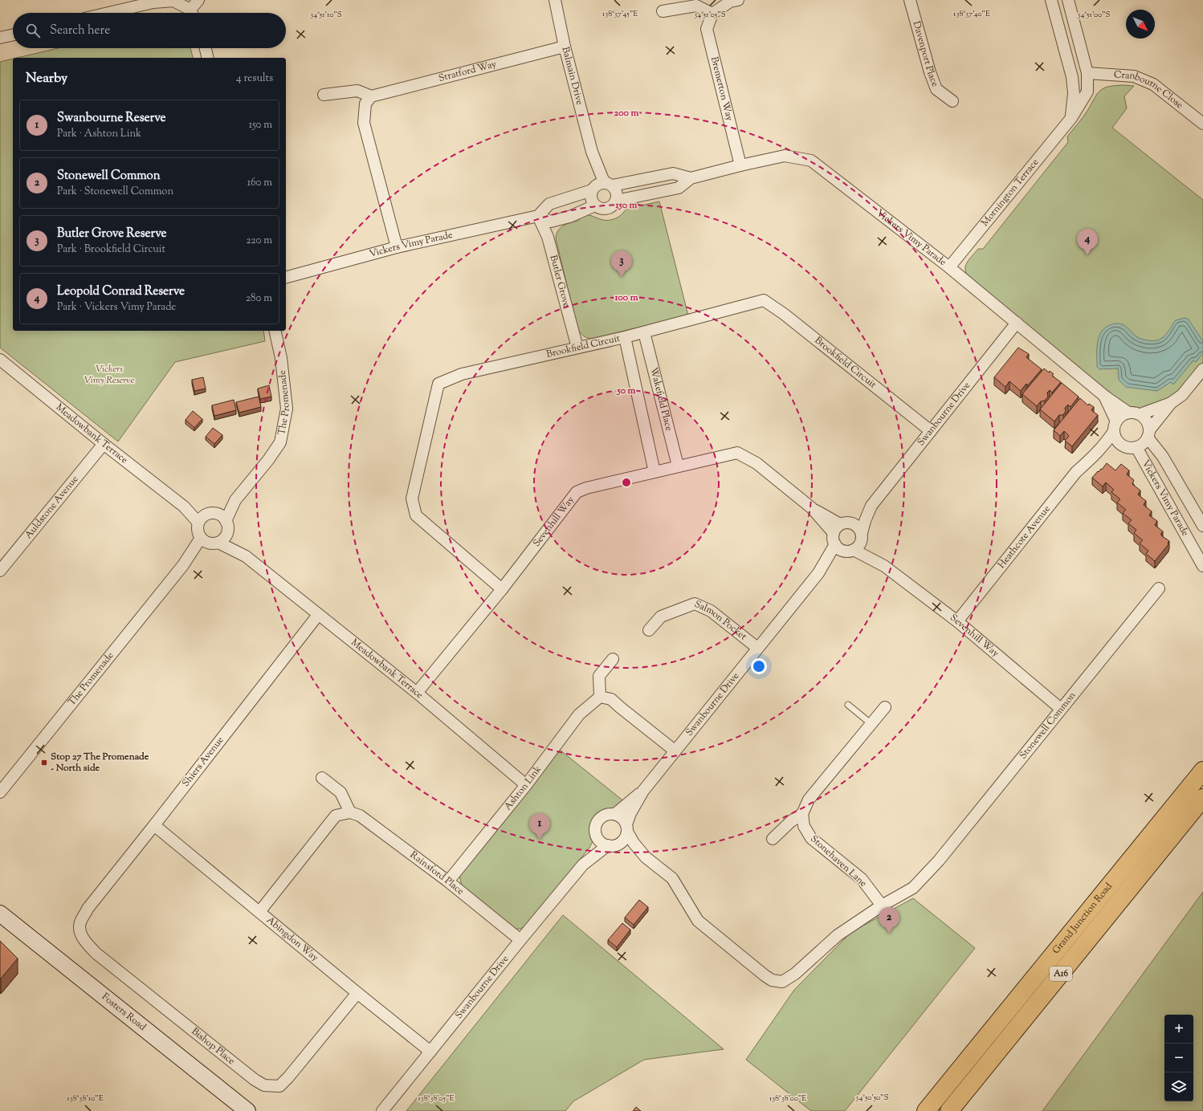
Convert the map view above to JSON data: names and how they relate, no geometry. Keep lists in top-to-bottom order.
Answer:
{
  "streets": {
    "highway": ["Grand Junction Road", "A16"],
    "main road": ["Fosters Road"],
    "street": [
      "Davenport Place",
      "Stratford Way",
      "Balmain Drive",
      "Bremerton Way",
      "Cranbourne Close",
      "Mornington Terrace",
      "Vickers Vimy Parade",
      "Butler Grove",
      "Brookfield Circuit",
      "Wakefield Place",
      "The Promenade",
      "Swanbourne Drive",
      "Meadowbank Terrace",
      "Auldstone Avenue",
      "Sevenhill Way",
      "Heathcote Avenue",
      "Salmon Pocket",
      "Stonewell Common",
      "Shiers Avenue",
      "Ashton Link",
      "Stonehaven Lane",
      "Rainsford Place",
      "Abingdon Way",
      "Bishop Place"
    ]
  },
  "crossings": [
    ["Stratford Way", "Balmain Drive"],
    ["Balmain Drive", "Vickers Vimy Parade"],
    ["Bremerton Way", "Vickers Vimy Parade"],
    ["Cranbourne Close", "Mornington Terrace"],
    ["Mornington Terrace", "Vickers Vimy Parade"],
    ["Vickers Vimy Parade", "Butler Grove"],
    ["Vickers Vimy Parade", "Swanbourne Drive"],
    ["Vickers Vimy Parade", "Heathcote Avenue"],
    ["Butler Grove", "Brookfield Circuit"],
    ["Brookfield Circuit", "Wakefield Place"],
    ["Brookfield Circuit", "Swanbourne Drive"],
    ["Brookfield Circuit", "Sevenhill Way"],
    ["Wakefield Place", "Sevenhill Way"],
    ["The Promenade", "Meadowbank Terrace"],
    ["Swanbourne Drive", "Sevenhill Way"],
    ["Swanbourne Drive", "Salmon Pocket"],
    ["Swanbourne Drive", "Stonewell Common"],
    ["Swanbourne Drive", "Rainsford Place"],
    ["Swanbourne Drive", "Abingdon Way"],
    ["Meadowbank Terrace", "Auldstone Avenue"],
    ["Meadowbank Terrace", "Sevenhill Way"],
    ["Meadowbank Terrace", "Shiers Avenue"],
    ["Meadowbank Terrace", "Ashton Link"],
    ["Sevenhill Way", "Heathcote Avenue"],
    ["Sevenhill Way", "Stonewell Common"],
    ["Stonewell Common", "Stonehaven Lane"],
    ["Shiers Avenue", "Abingdon Way"],
    ["Shiers Avenue", "Bishop Place"],
    ["Ashton Link", "Rainsford Place"],
    ["Abingdon Way", "Bishop Place"]
  ],
  "parks": ["Vickers Vimy Reserve"],
  "places": {
    "transit": ["Stop 27 The Promenade - North side"]
  },
  "north": "bottom right",
  "page": {
    "search": "Search here",
    "heading": ["Nearby", "4 results"],
    "list": [
      {
        "mark": "1",
        "name": "Swanbourne Reserve",
        "note": "Park · Ashton Link",
        "value": "150 m"
      },
      {
        "mark": "2",
        "name": "Stonewell Common",
        "note": "Park · Stonewell Common",
        "value": "160 m"
      },
      {
        "mark": "3",
        "name": "Butler Grove Reserve",
        "note": "Park · Brookfield Circuit",
        "value": "220 m"
      },
      {
        "mark": "4",
        "name": "Leopold Conrad Reserve",
        "note": "Park · Vickers Vimy Parade",
        "value": "280 m"
      }
    ],
    "pins": [
      "4",
      "3",
      "1",
      "2"
    ],
    "map_buttons": ["+", "−"]
  },
  "coordinates": [
    "138°37'45\"E",
    "138°37'40\"E",
    "34°51'10\"S",
    "34°51'05\"S",
    "34°51'00\"S",
    "34°50'50\"S",
    "138°38'10\"E",
    "138°38'05\"E",
    "138°38'00\"E"
  ],
  "rings": [
    "200 m",
    "150 m",
    "100 m",
    "50 m"
  ]
}
